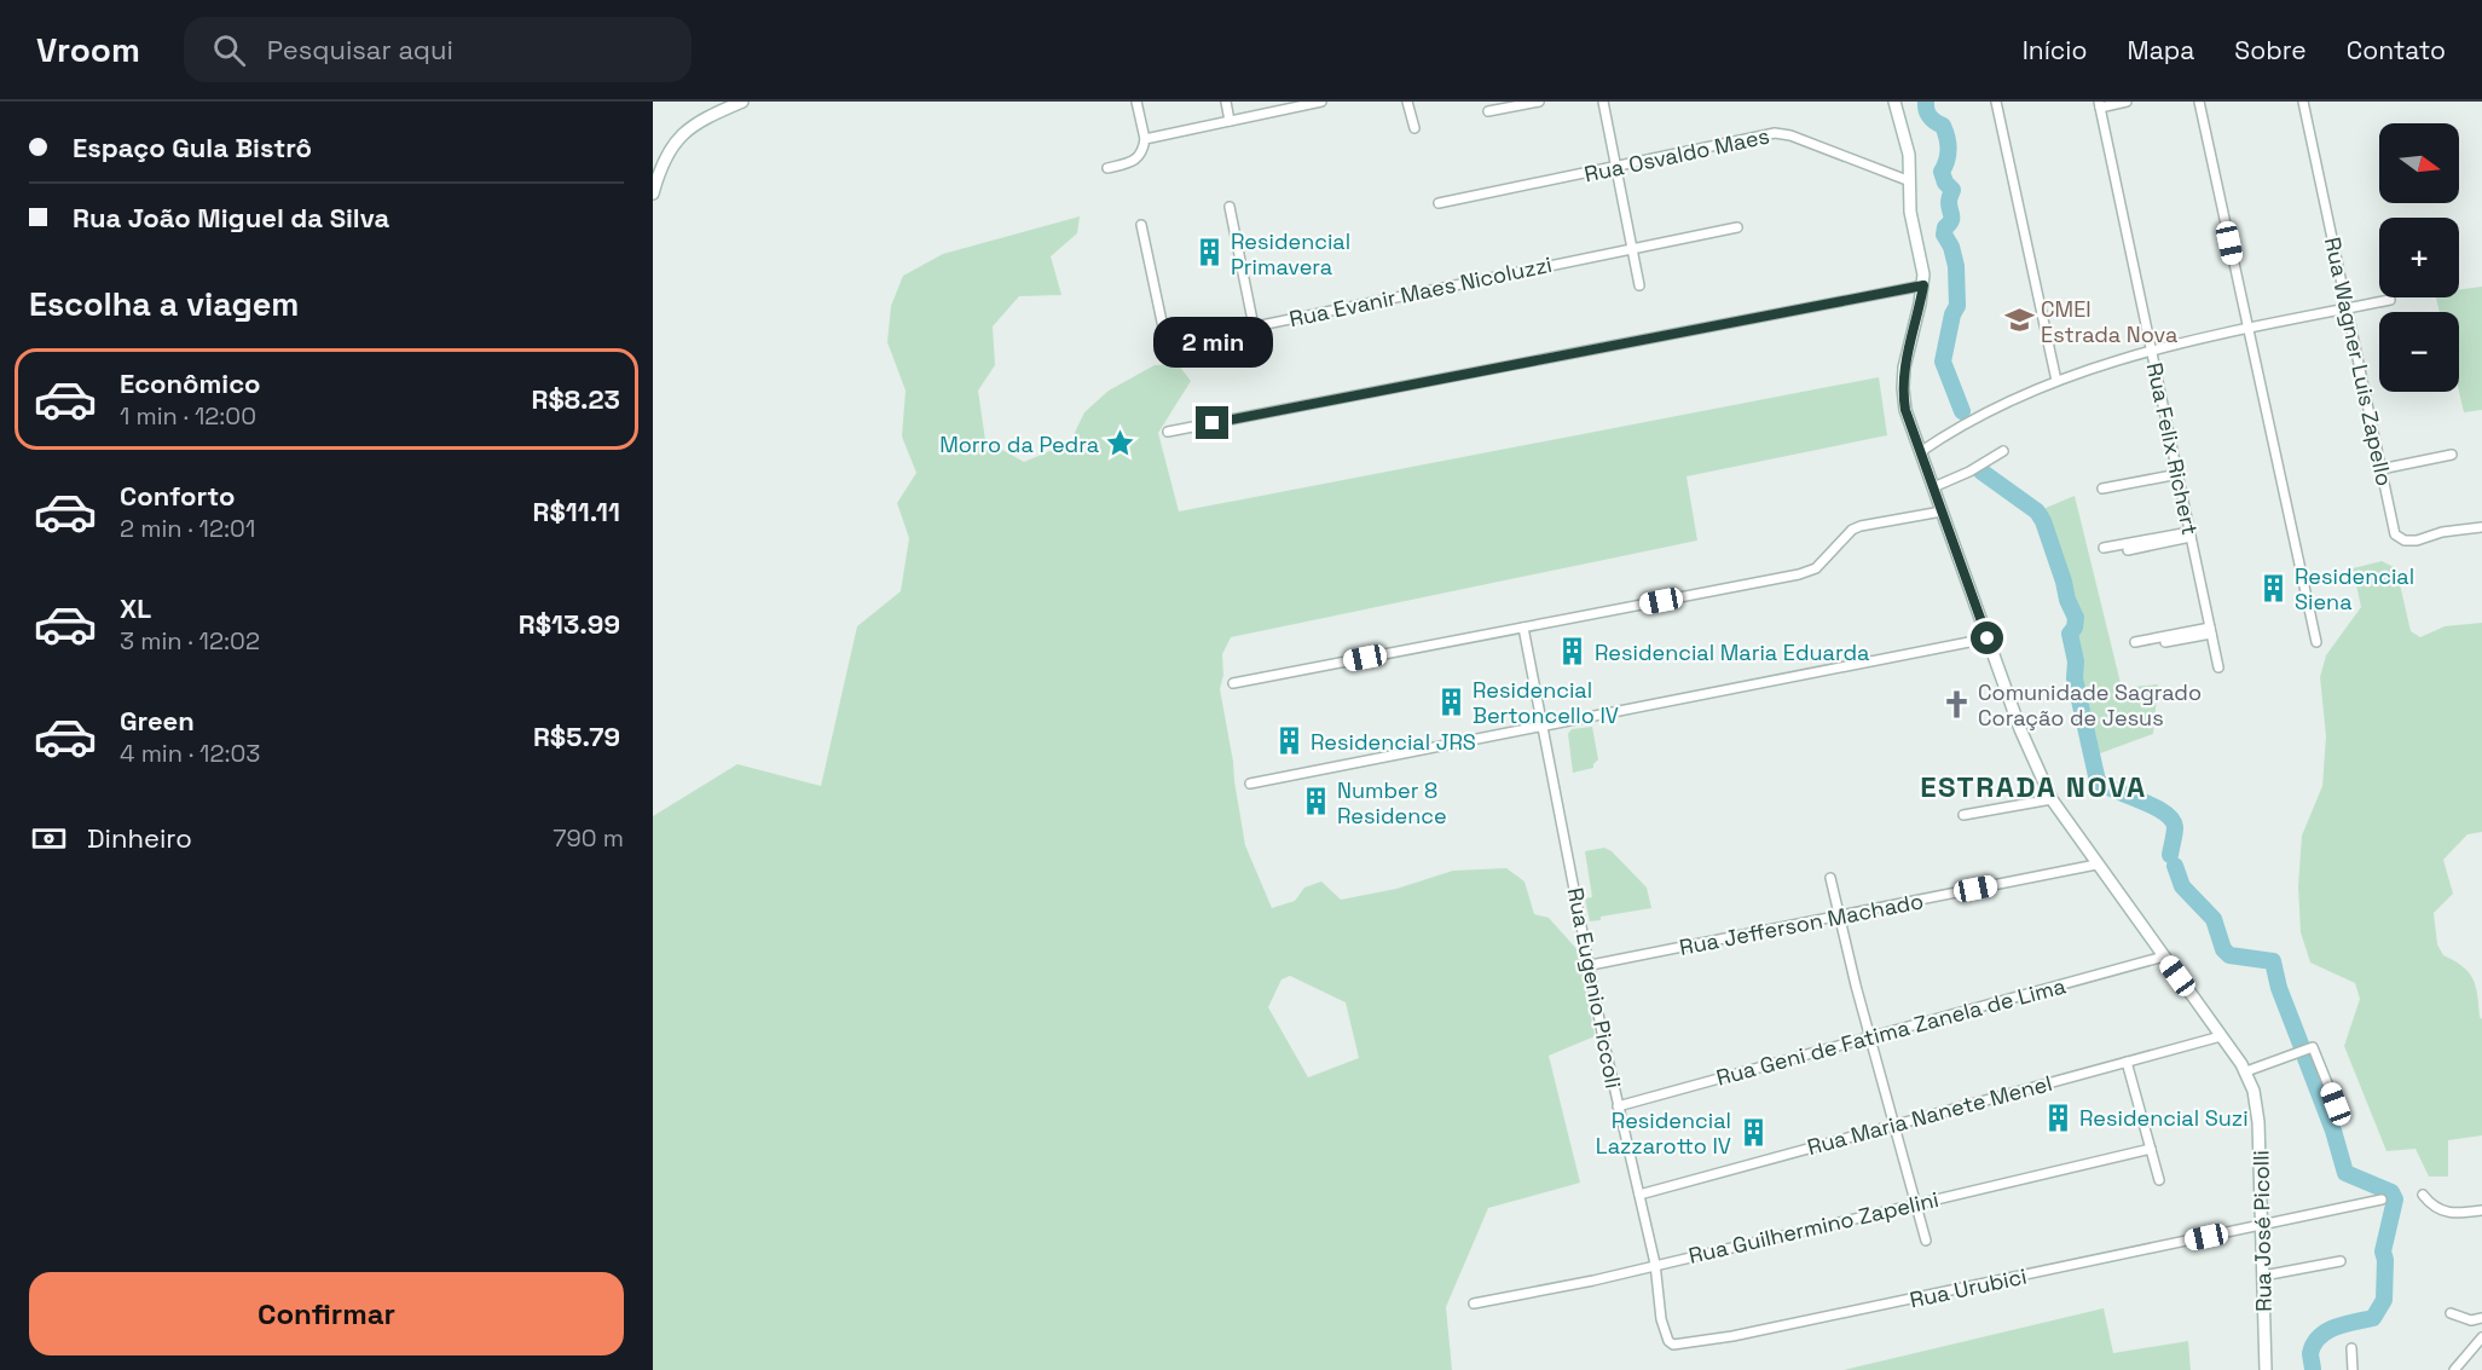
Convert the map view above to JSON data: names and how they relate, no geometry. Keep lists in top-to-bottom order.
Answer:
{
  "streets": {
    "street": [
      "Rua Osvaldo Maes",
      "Rua Evanir Maes Nicoluzzi",
      "Rua Wagner Luis Zapello",
      "Rua Felix Richert",
      "Rua Jefferson Machado",
      "Rua Eugenio Piccoli",
      "Rua Geni de Fatima Zanela de Lima",
      "Rua Maria Nanete Menel",
      "Rua Guilhermino Zapelini",
      "Rua José Picolli",
      "Rua Urubici"
    ]
  },
  "crossings": [
    ["Rua Osvaldo Maes", "Rua José Picolli"],
    ["Rua Jefferson Machado", "Rua Eugenio Piccoli"],
    ["Rua Jefferson Machado", "Rua José Picolli"],
    ["Rua Eugenio Piccoli", "Rua Geni de Fatima Zanela de Lima"],
    ["Rua Eugenio Piccoli", "Rua Maria Nanete Menel"],
    ["Rua Eugenio Piccoli", "Rua Guilhermino Zapelini"],
    ["Rua Eugenio Piccoli", "Rua Urubici"],
    ["Rua Geni de Fatima Zanela de Lima", "Rua José Picolli"],
    ["Rua Maria Nanete Menel", "Rua José Picolli"],
    ["Rua José Picolli", "Rua Urubici"]
  ],
  "districts": ["ESTRADA NOVA"],
  "places": {
    "building": [
      "Residencial Primavera",
      "Residencial Siena",
      "Residencial Maria Eduarda",
      "Residencial Bertoncello IV",
      "Residencial JRS",
      "Number 8 Residence",
      "Residencial Suzi",
      "Residencial Lazzarotto IV"
    ],
    "school or university": ["CMEI Estrada Nova"],
    "place": ["Morro da Pedra"],
    "church": ["Comunidade Sagrado Coração de Jesus"]
  },
  "north": "right",
  "page": {
    "header": "Vroom",
    "search": "Pesquisar aqui",
    "nav": [
      "Início",
      "Mapa",
      "Sobre",
      "Contato"
    ],
    "banner": ["Espaço Gula Bistrô", "Rua João Miguel da Silva"],
    "map_buttons": ["+", "−"],
    "heading": "Escolha a viagem",
    "bubble": "2 min",
    "list": [
      {
        "name": "Econômico",
        "note": "1 min · 12:00",
        "value": "R$8.23"
      },
      {
        "name": "Conforto",
        "note": "2 min · 12:01",
        "value": "R$11.11"
      },
      {
        "name": "XL",
        "note": "3 min · 12:02",
        "value": "R$13.99"
      },
      {
        "name": "Green",
        "note": "4 min · 12:03",
        "value": "R$5.79"
      }
    ],
    "pay": ["Dinheiro", "790 m"],
    "buttons": "Confirmar"
  }
}
